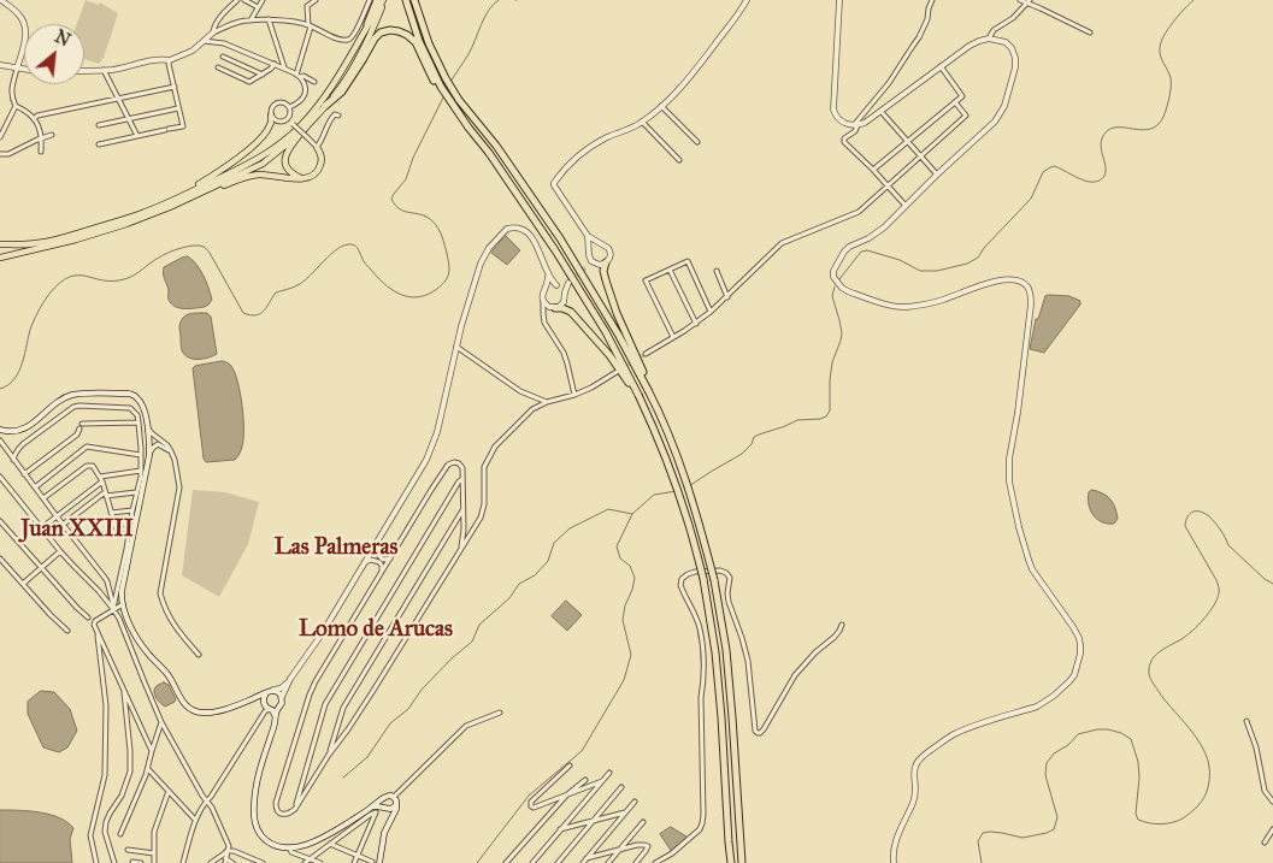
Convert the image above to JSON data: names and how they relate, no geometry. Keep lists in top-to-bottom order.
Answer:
{
  "districts": ["Juan XXIII", "Las Palmeras", "Lomo de Arucas"],
  "north": "top right"
}
